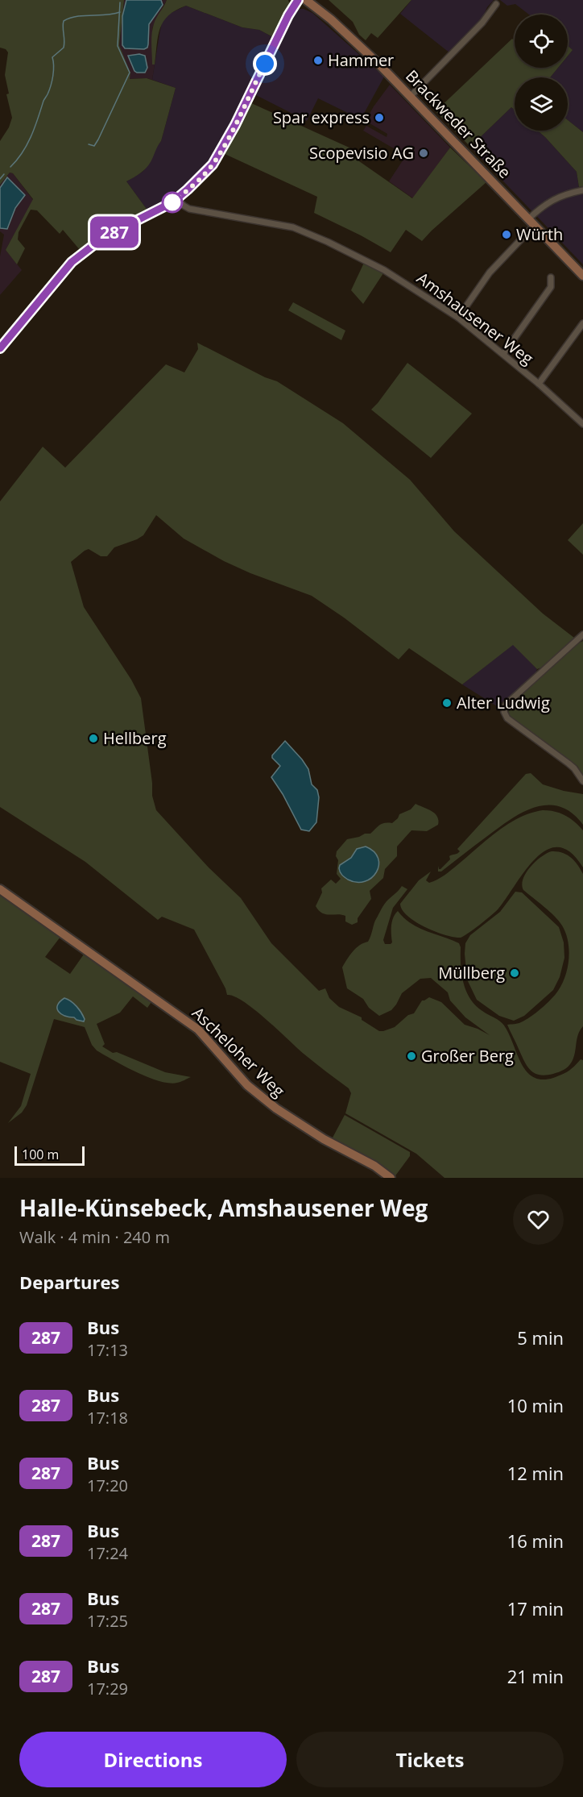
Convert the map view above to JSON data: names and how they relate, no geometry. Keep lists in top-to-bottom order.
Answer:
{
  "streets": {
    "street": ["Brackweder Straße", "Amshausener Weg", "Ascheloher Weg"]
  },
  "places": [
    "Hammer",
    "Spar express",
    "Scopevisio AG",
    "Würth",
    "Alter Ludwig",
    "Hellberg",
    "Müllberg",
    "Großer Berg"
  ],
  "lines": ["bus line 287"],
  "scale_bar": "100 m",
  "page": {
    "on_map": "287",
    "scale": "100 m",
    "heading": [
      ["Halle-Künsebeck, Amshausener Weg", "Walk · 4 min · 240 m"],
      "Departures"
    ],
    "list": [
      {
        "mark": "287",
        "name": "Bus",
        "note": "17:13",
        "value": "5 min"
      },
      {
        "mark": "287",
        "name": "Bus",
        "note": "17:18",
        "value": "10 min"
      },
      {
        "mark": "287",
        "name": "Bus",
        "note": "17:20",
        "value": "12 min"
      },
      {
        "mark": "287",
        "name": "Bus",
        "note": "17:24",
        "value": "16 min"
      },
      {
        "mark": "287",
        "name": "Bus",
        "note": "17:25",
        "value": "17 min"
      },
      {
        "mark": "287",
        "name": "Bus",
        "note": "17:29",
        "value": "21 min"
      }
    ],
    "buttons": ["Directions", "Tickets"]
  }
}
